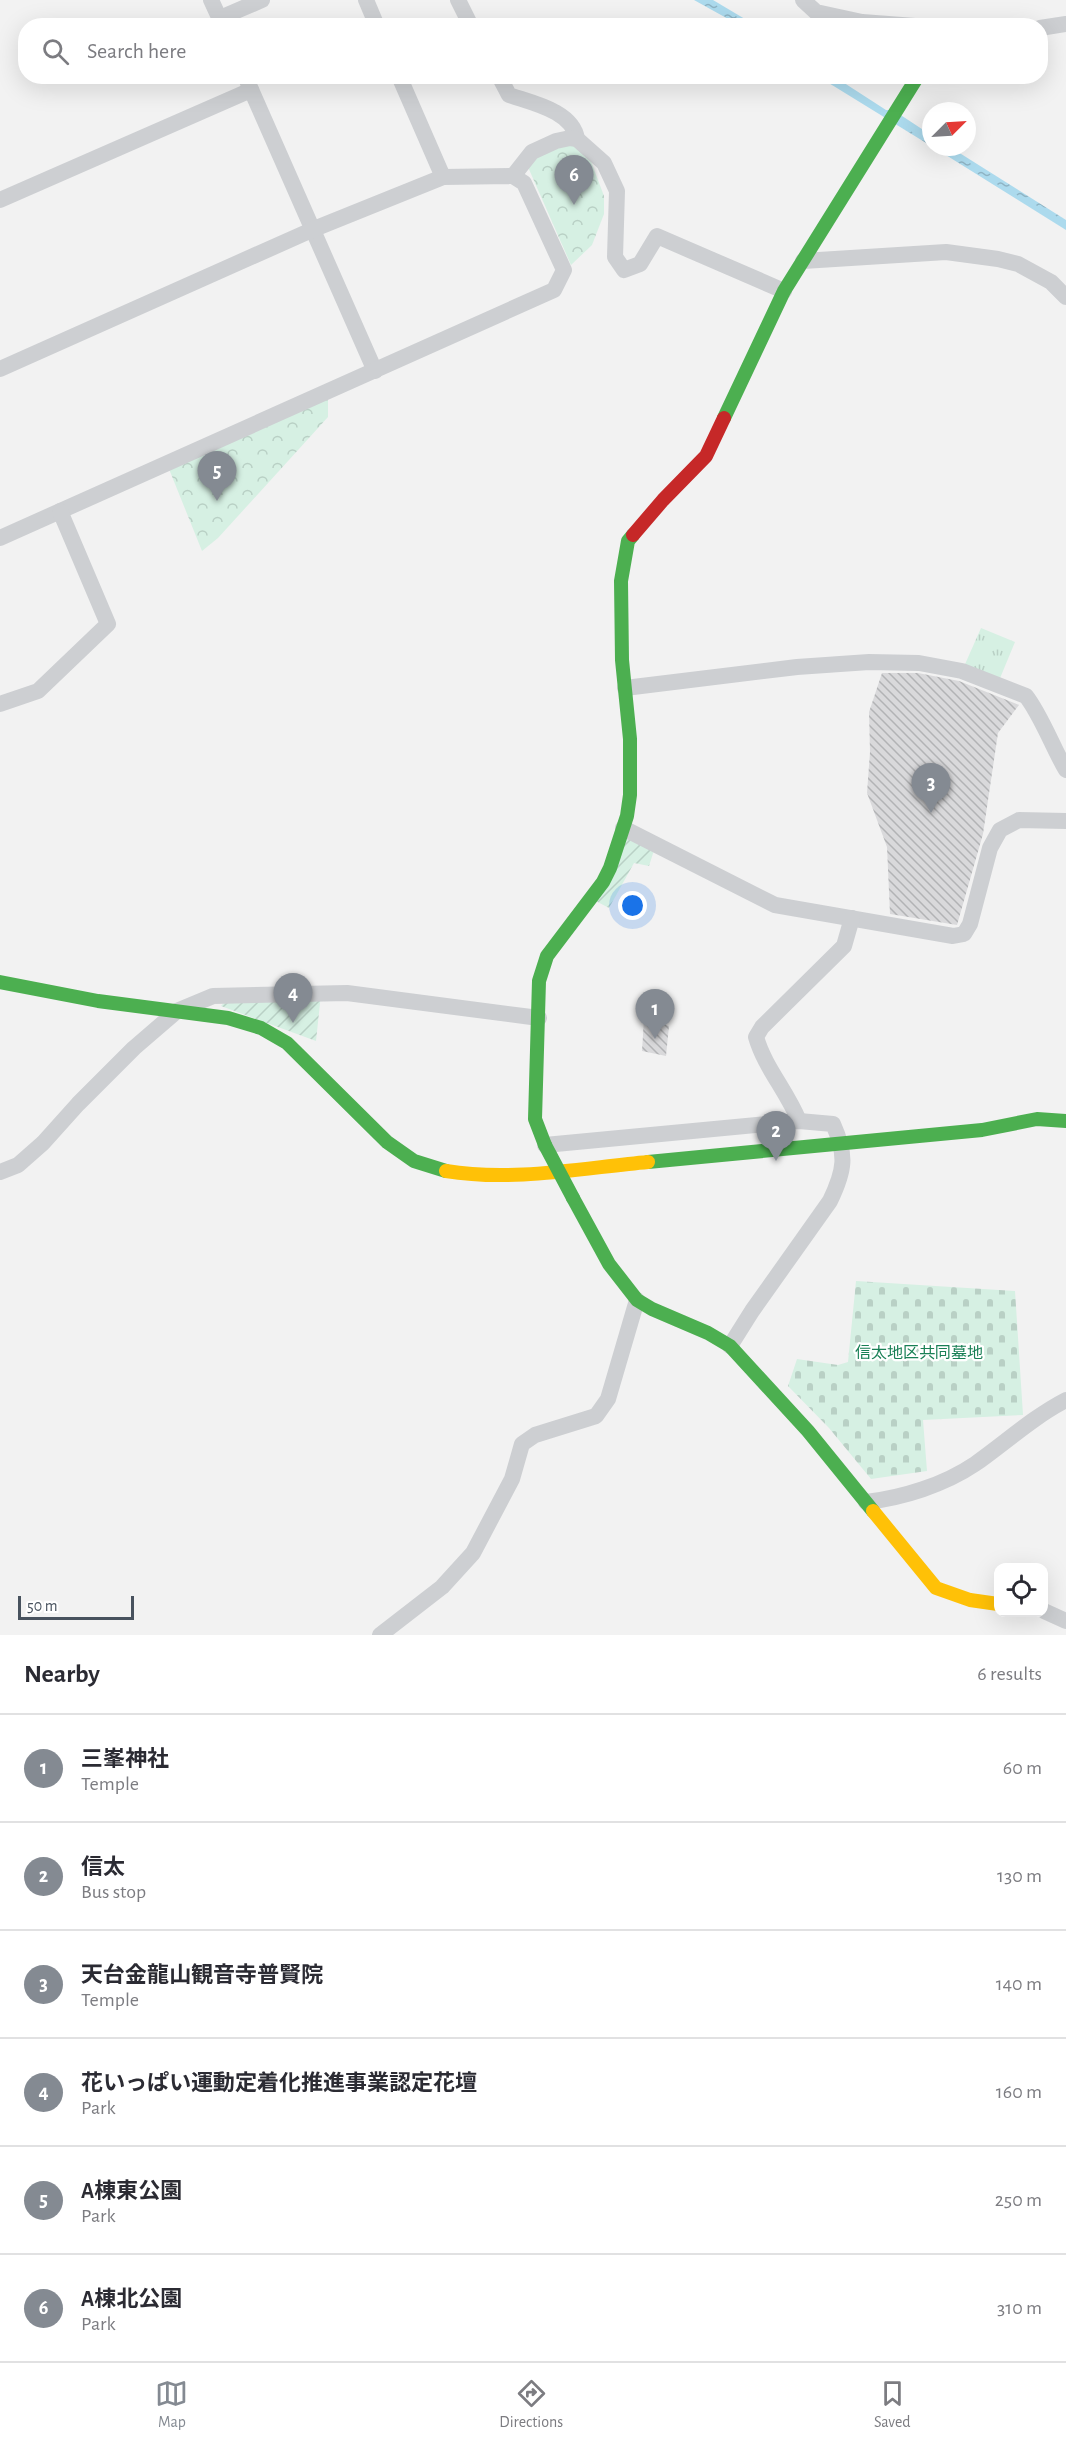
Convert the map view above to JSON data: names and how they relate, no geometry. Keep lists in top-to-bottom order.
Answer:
{
  "parks": ["信太地区共同墓地"],
  "scale_bar": "50 m",
  "north": "top right",
  "page": {
    "search": "Search here",
    "pins": [
      "6",
      "5",
      "3",
      "4",
      "1",
      "2"
    ],
    "scale": "50 m",
    "heading": ["Nearby", "6 results"],
    "list": [
      {
        "mark": "1",
        "name": "三峯神社",
        "note": "Temple",
        "value": "60 m"
      },
      {
        "mark": "2",
        "name": "信太",
        "note": "Bus stop",
        "value": "130 m"
      },
      {
        "mark": "3",
        "name": "天台金龍山観音寺普賢院",
        "note": "Temple",
        "value": "140 m"
      },
      {
        "mark": "4",
        "name": "花いっぱい運動定着化推進事業認定花壇",
        "note": "Park",
        "value": "160 m"
      },
      {
        "mark": "5",
        "name": "A棟東公園",
        "note": "Park",
        "value": "250 m"
      },
      {
        "mark": "6",
        "name": "A棟北公園",
        "note": "Park",
        "value": "310 m"
      }
    ],
    "nav": ["Map", "Directions", "Saved"]
  }
}
